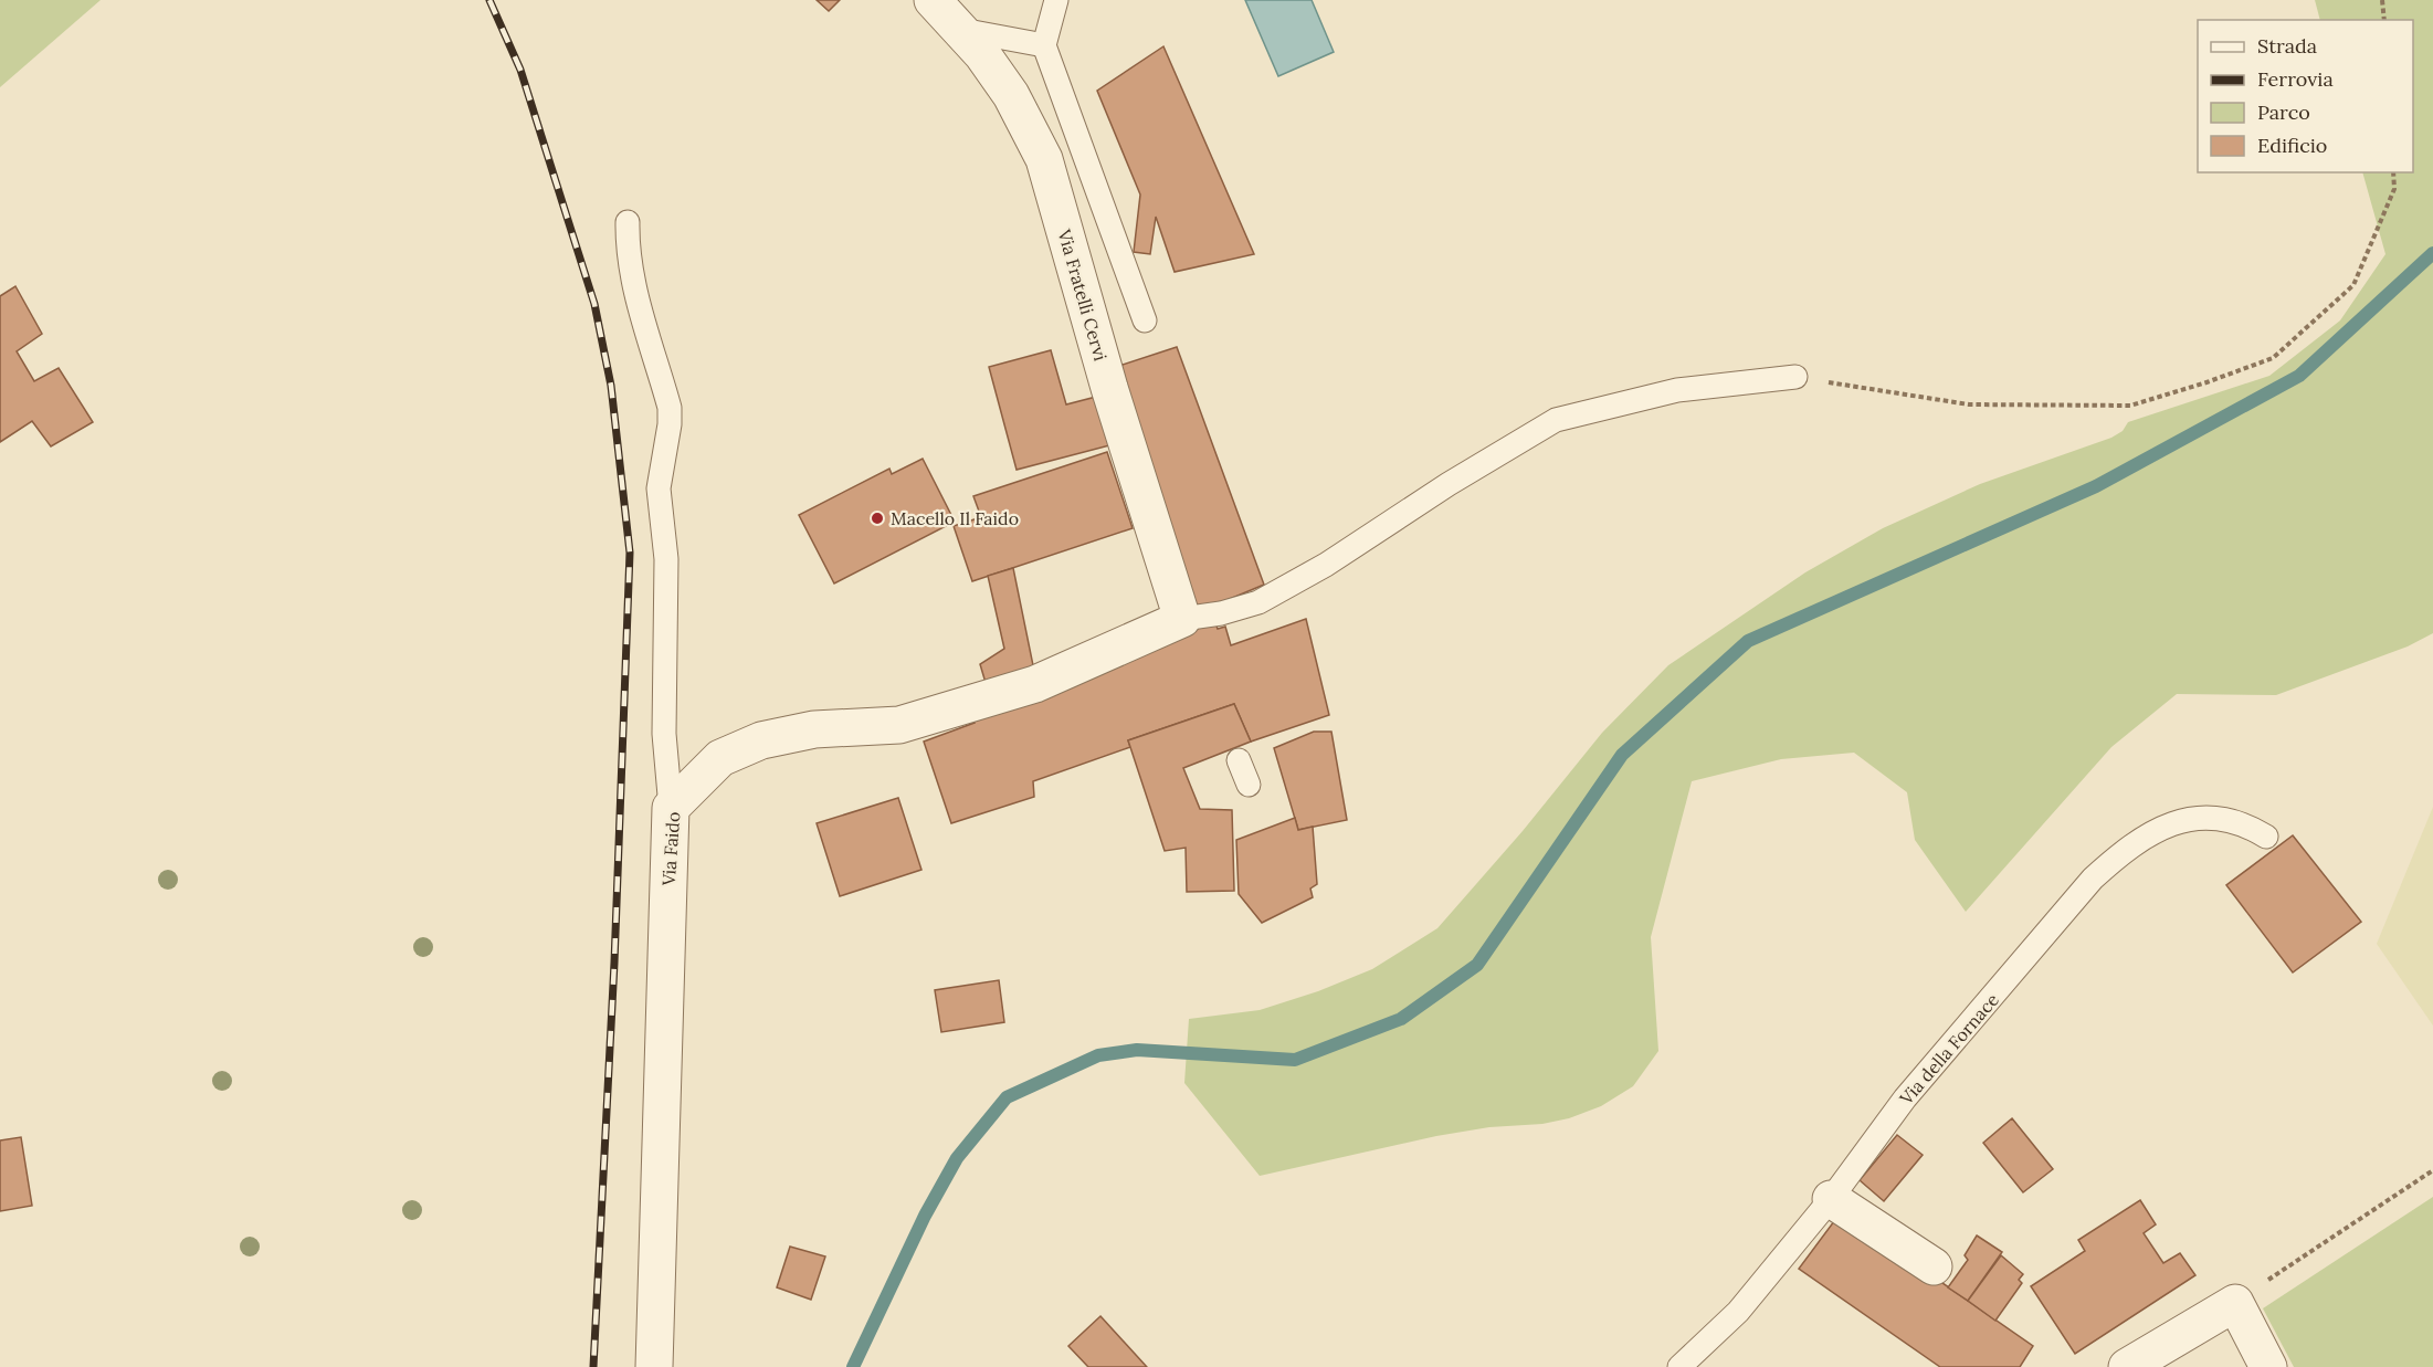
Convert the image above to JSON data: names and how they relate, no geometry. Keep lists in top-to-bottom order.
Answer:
{
  "streets": {
    "street": ["Via Fratelli Cervi", "Via Faido"],
    "lane": ["Via della Fornace"]
  },
  "crossings": [
    ["Via Fratelli Cervi", "Via Faido"]
  ],
  "places": ["Macello Il Faido"],
  "legend": [
    "Strada",
    "Ferrovia",
    "Parco",
    "Edificio"
  ]
}
